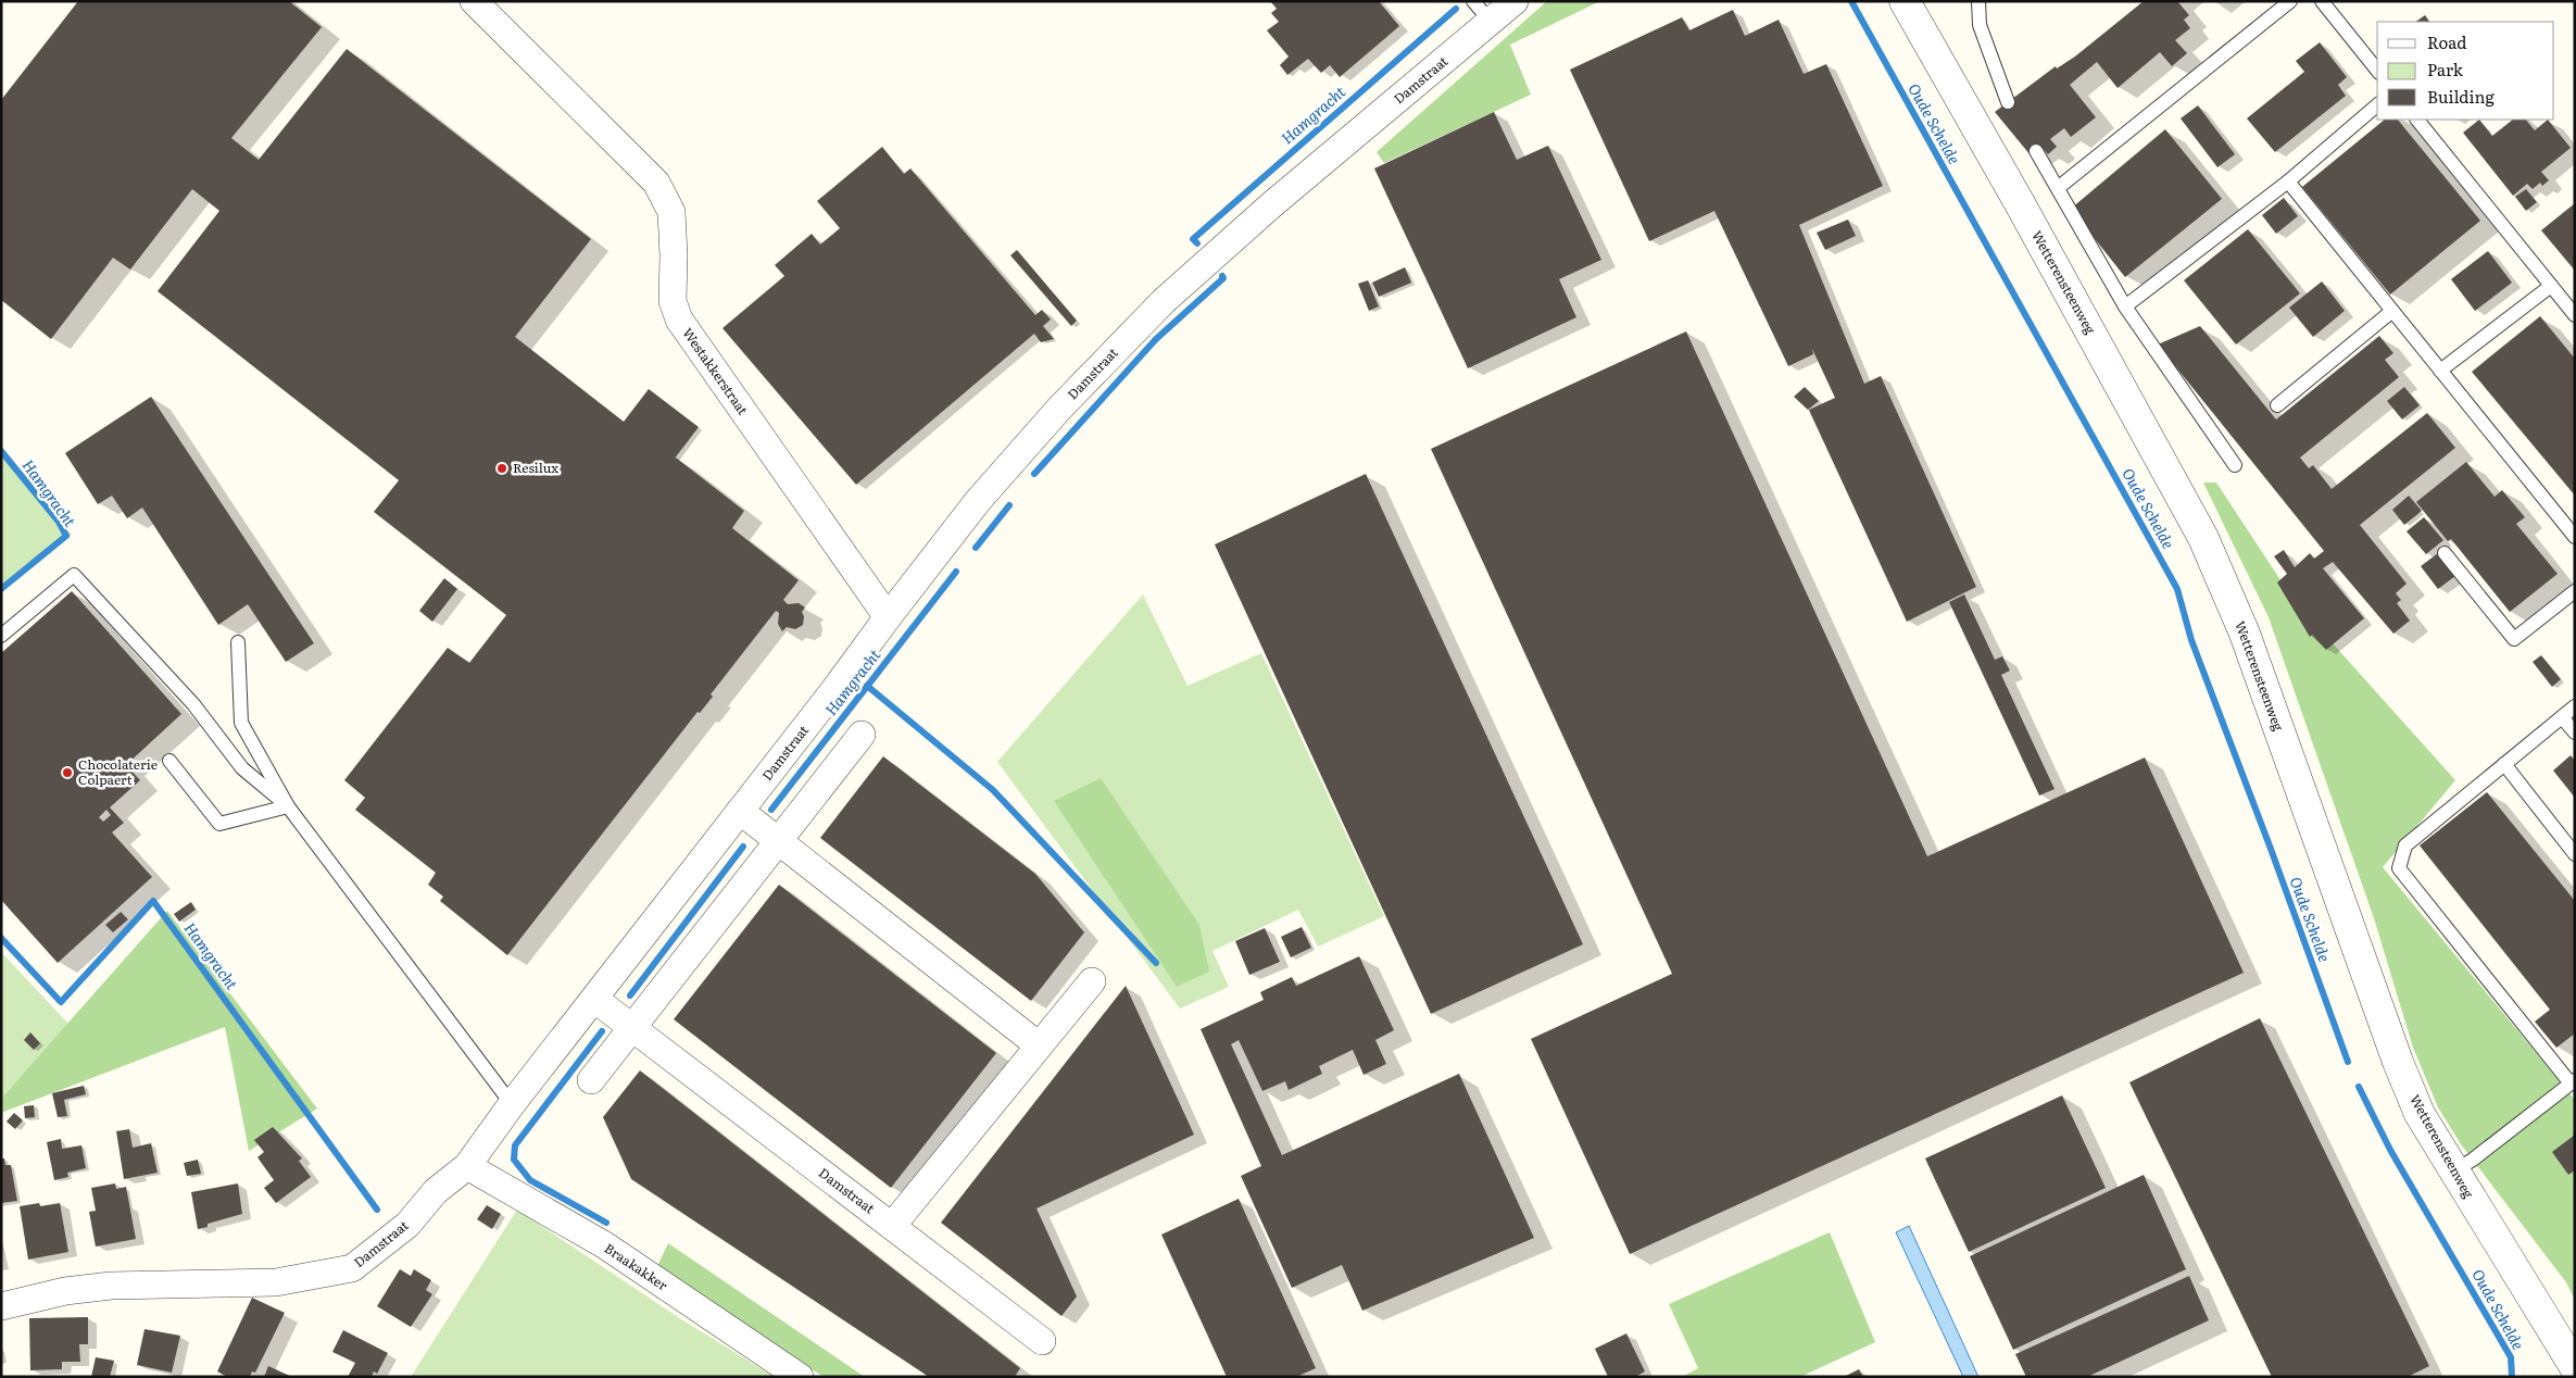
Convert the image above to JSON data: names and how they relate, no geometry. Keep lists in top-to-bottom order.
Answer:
{
  "streets": {
    "street": [
      "Damstraat",
      "Wetterensteenweg",
      "Westakkerstraat",
      "Braakakker"
    ]
  },
  "crossings": [
    ["Damstraat", "Westakkerstraat"],
    ["Damstraat", "Braakakker"]
  ],
  "water": ["Hamgracht", "Oude Schelde"],
  "places": ["Resilux", "Chocolaterie Colpaert"],
  "legend": ["Road", "Park", "Building"]
}
